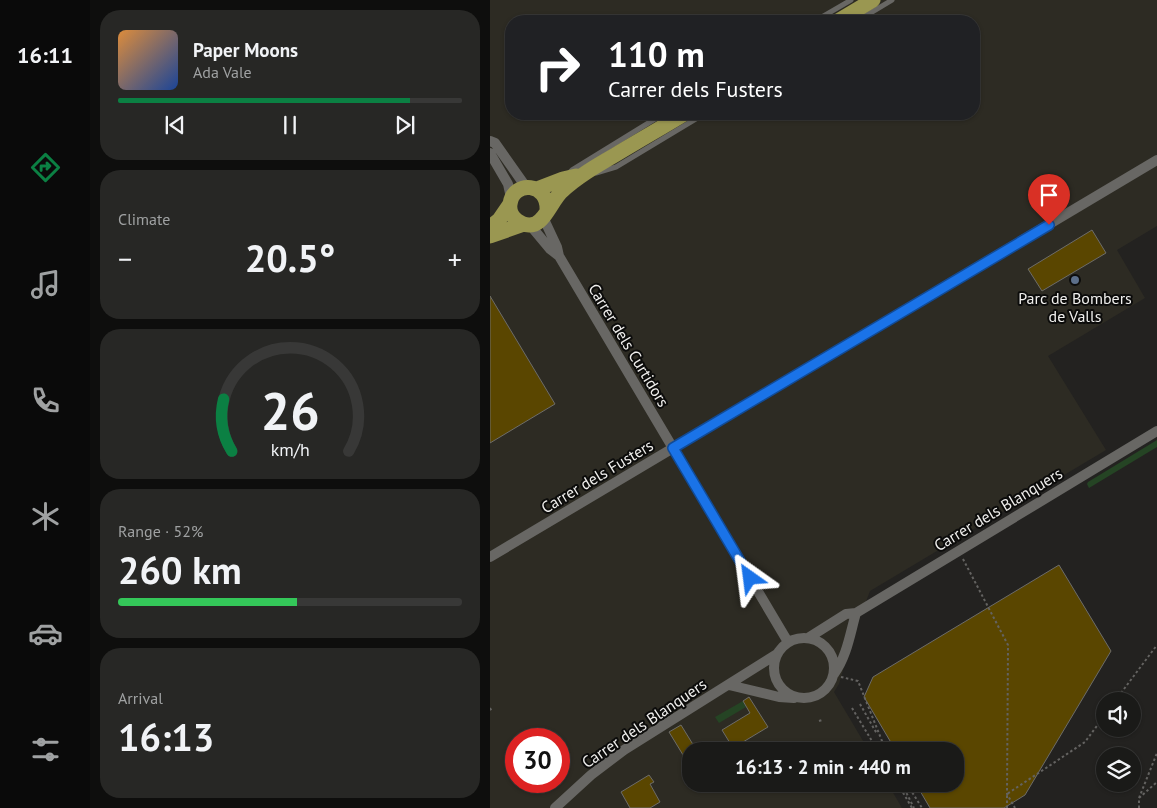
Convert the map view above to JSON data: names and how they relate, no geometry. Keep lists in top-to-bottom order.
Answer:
{
  "streets": {
    "street": ["Carrer dels Curtidors", "Carrer dels Fusters", "Carrer dels Blanquers"]
  },
  "crossings": [
    ["Carrer dels Curtidors", "Carrer dels Fusters"],
    ["Carrer dels Curtidors", "Carrer dels Blanquers"]
  ],
  "places": ["Parc de Bombers de Valls"],
  "page": {
    "tabs": "16:11",
    "turn": ["110 m", "Carrer dels Fusters"],
    "song": ["Paper Moons", "Ada Vale"],
    "tile": [
      "Climate",
      ["Range · 52%", "260 km"],
      ["Arrival", "16:13"]
    ],
    "heat": ["−", "20.5°", "+"],
    "limit": "30",
    "trip": "16:13 · 2 min · 440 m",
    "gauge": ["26", "km/h"]
  }
}
